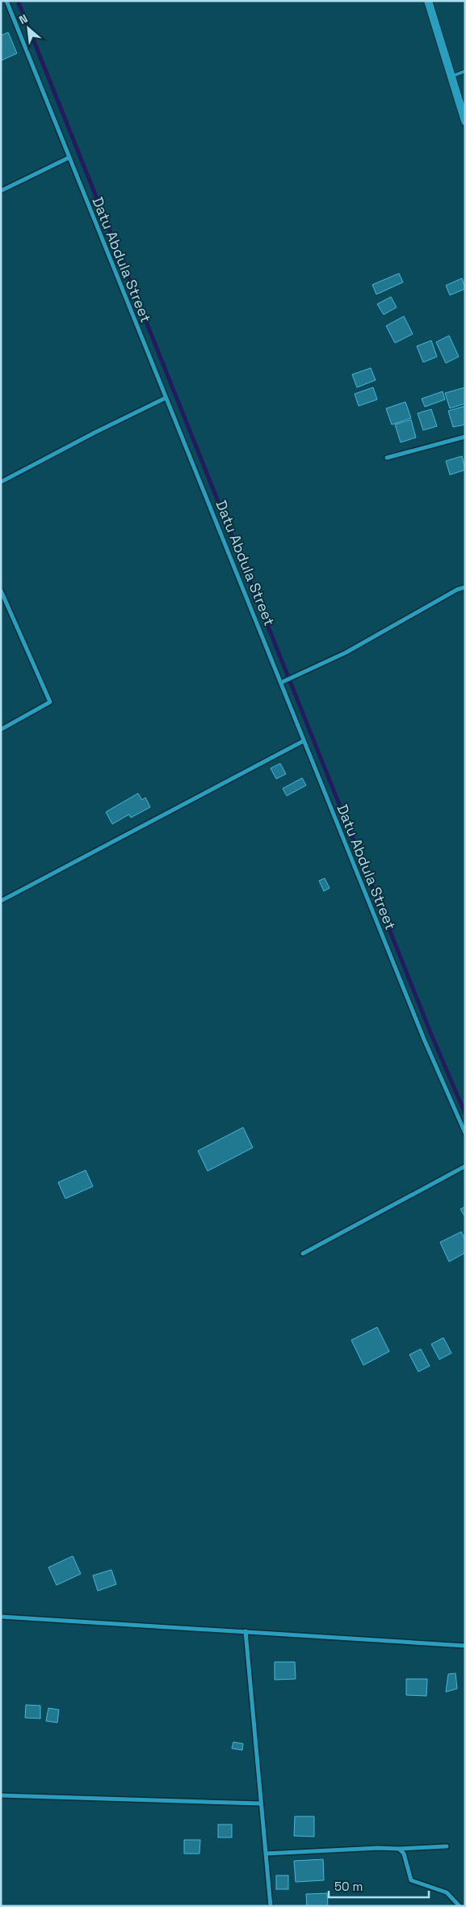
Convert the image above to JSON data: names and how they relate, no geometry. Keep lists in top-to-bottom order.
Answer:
{
  "streets": {
    "street": ["Datu Abdula Street"]
  },
  "scale_bar": "50 m",
  "north": "top left"
}
